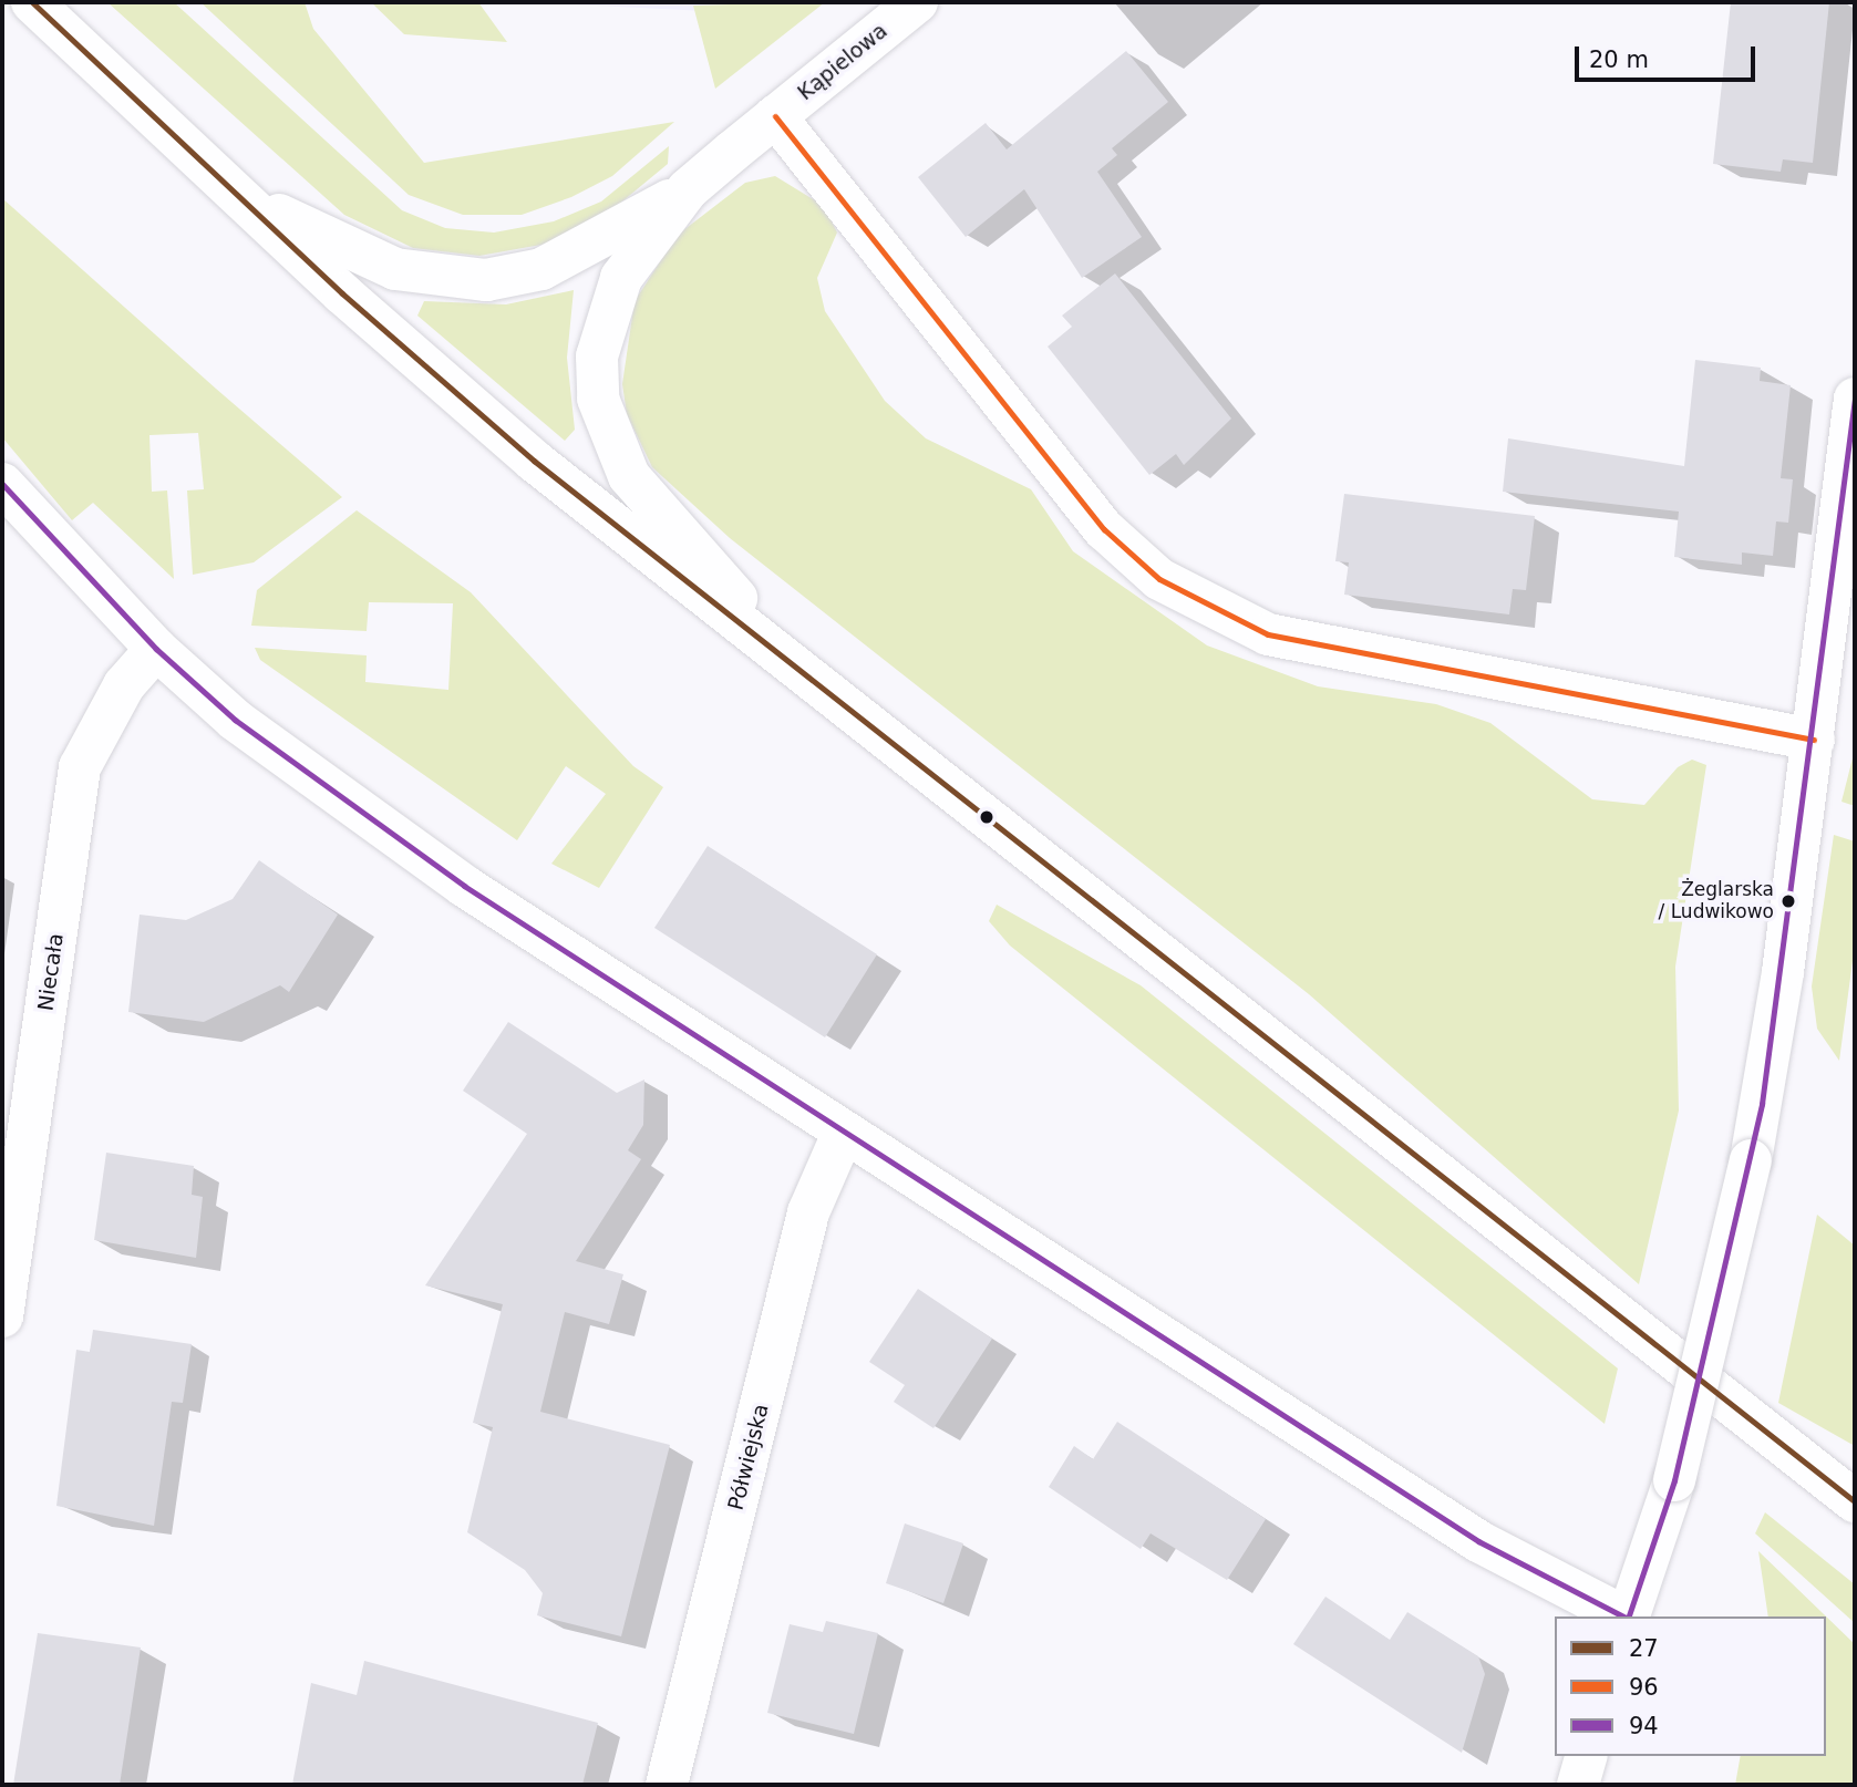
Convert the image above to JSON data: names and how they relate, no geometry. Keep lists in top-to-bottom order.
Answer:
{
  "streets": {
    "street": ["Kąpielowa", "Niecała", "Półwiejska"]
  },
  "places": ["Żeglarska / Ludwikowo"],
  "lines": ["transit line 27", "transit line 96", "transit line 94"],
  "legend": ["27", "96", "94"],
  "scale_bar": "20 m"
}
